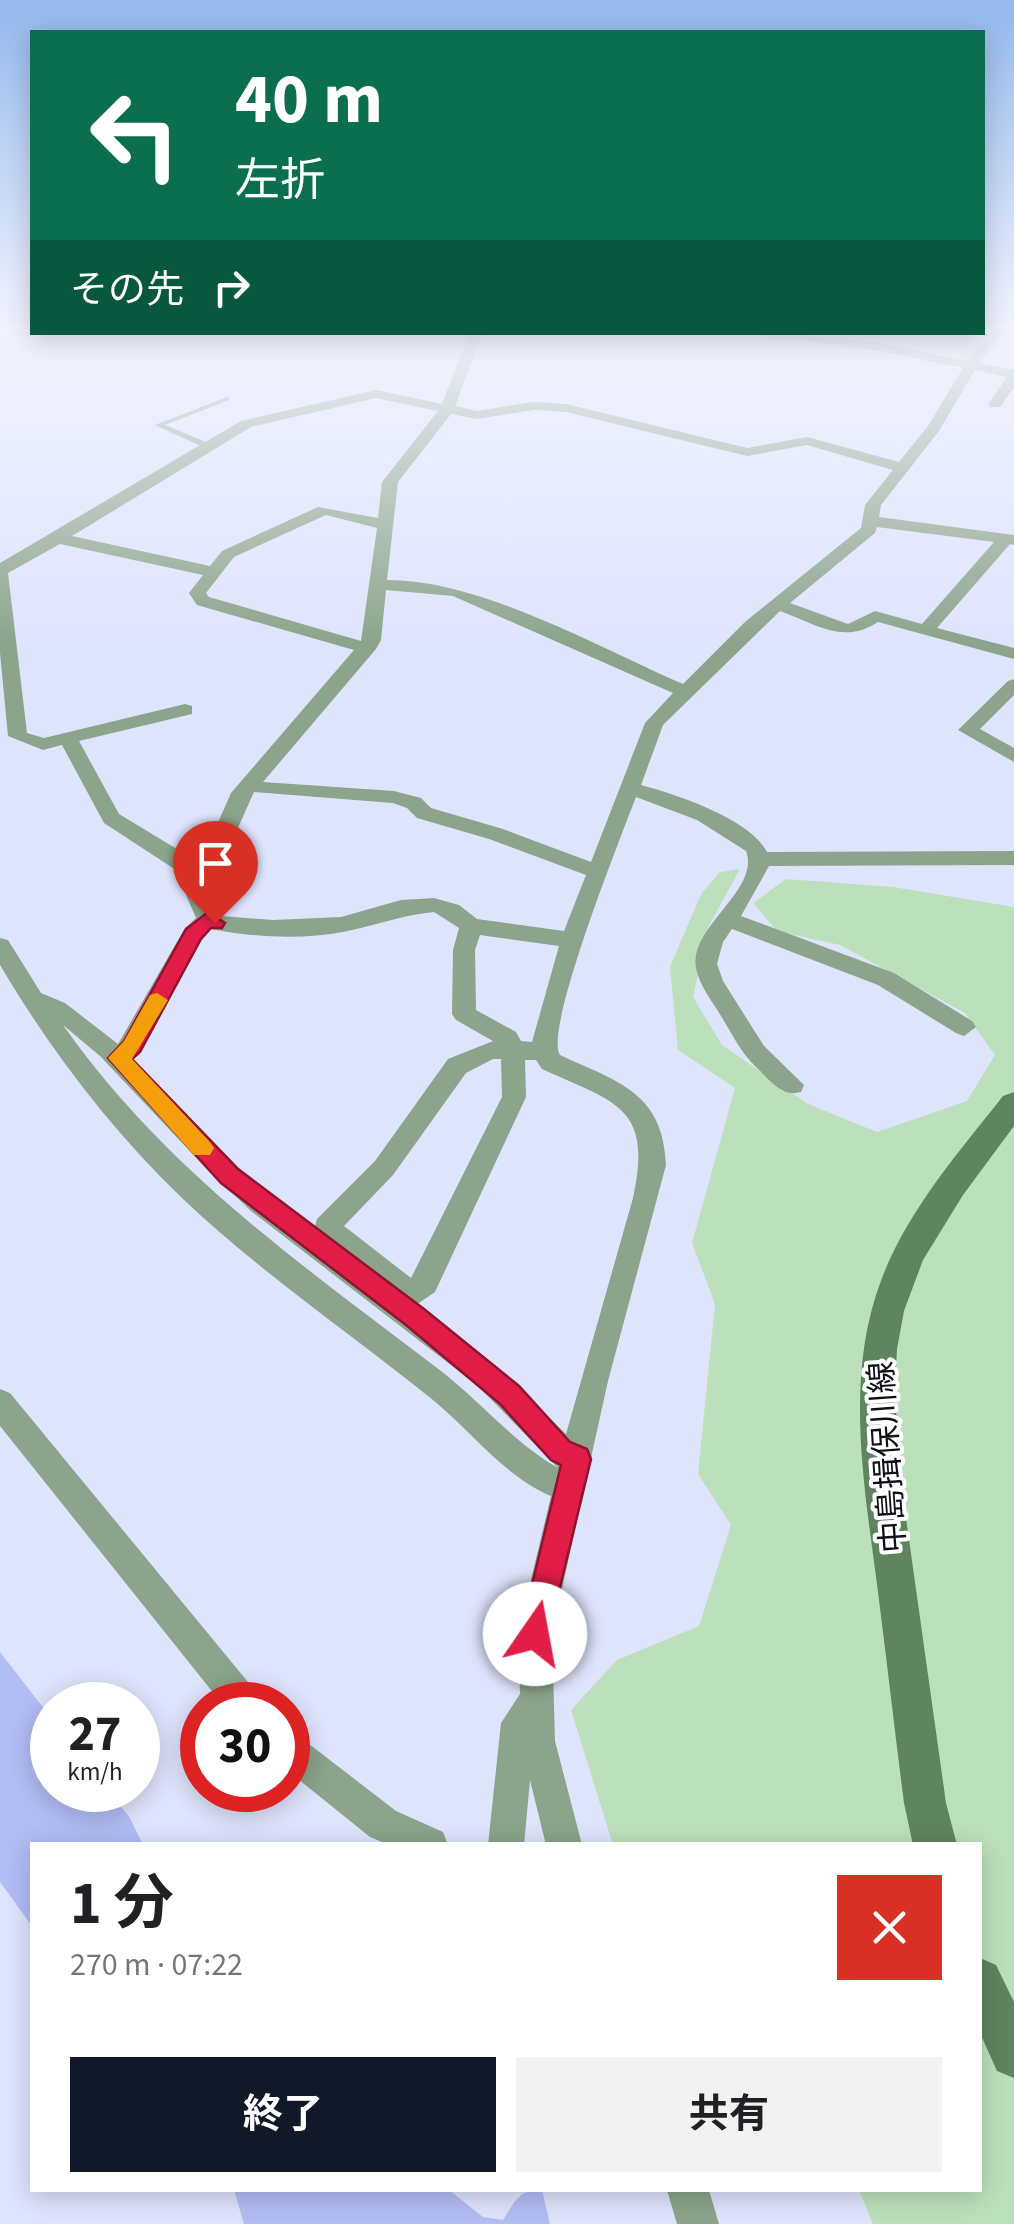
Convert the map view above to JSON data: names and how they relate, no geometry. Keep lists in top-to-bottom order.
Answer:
{
  "streets": {
    "main road": ["中島揖保川線"]
  },
  "page": {
    "turn": ["40 m", "左折"],
    "then": "その先",
    "speed": "27 km/h",
    "limit": "30",
    "heading": ["1 分", "270 m · 07:22"],
    "buttons": ["終了", "共有"]
  }
}
